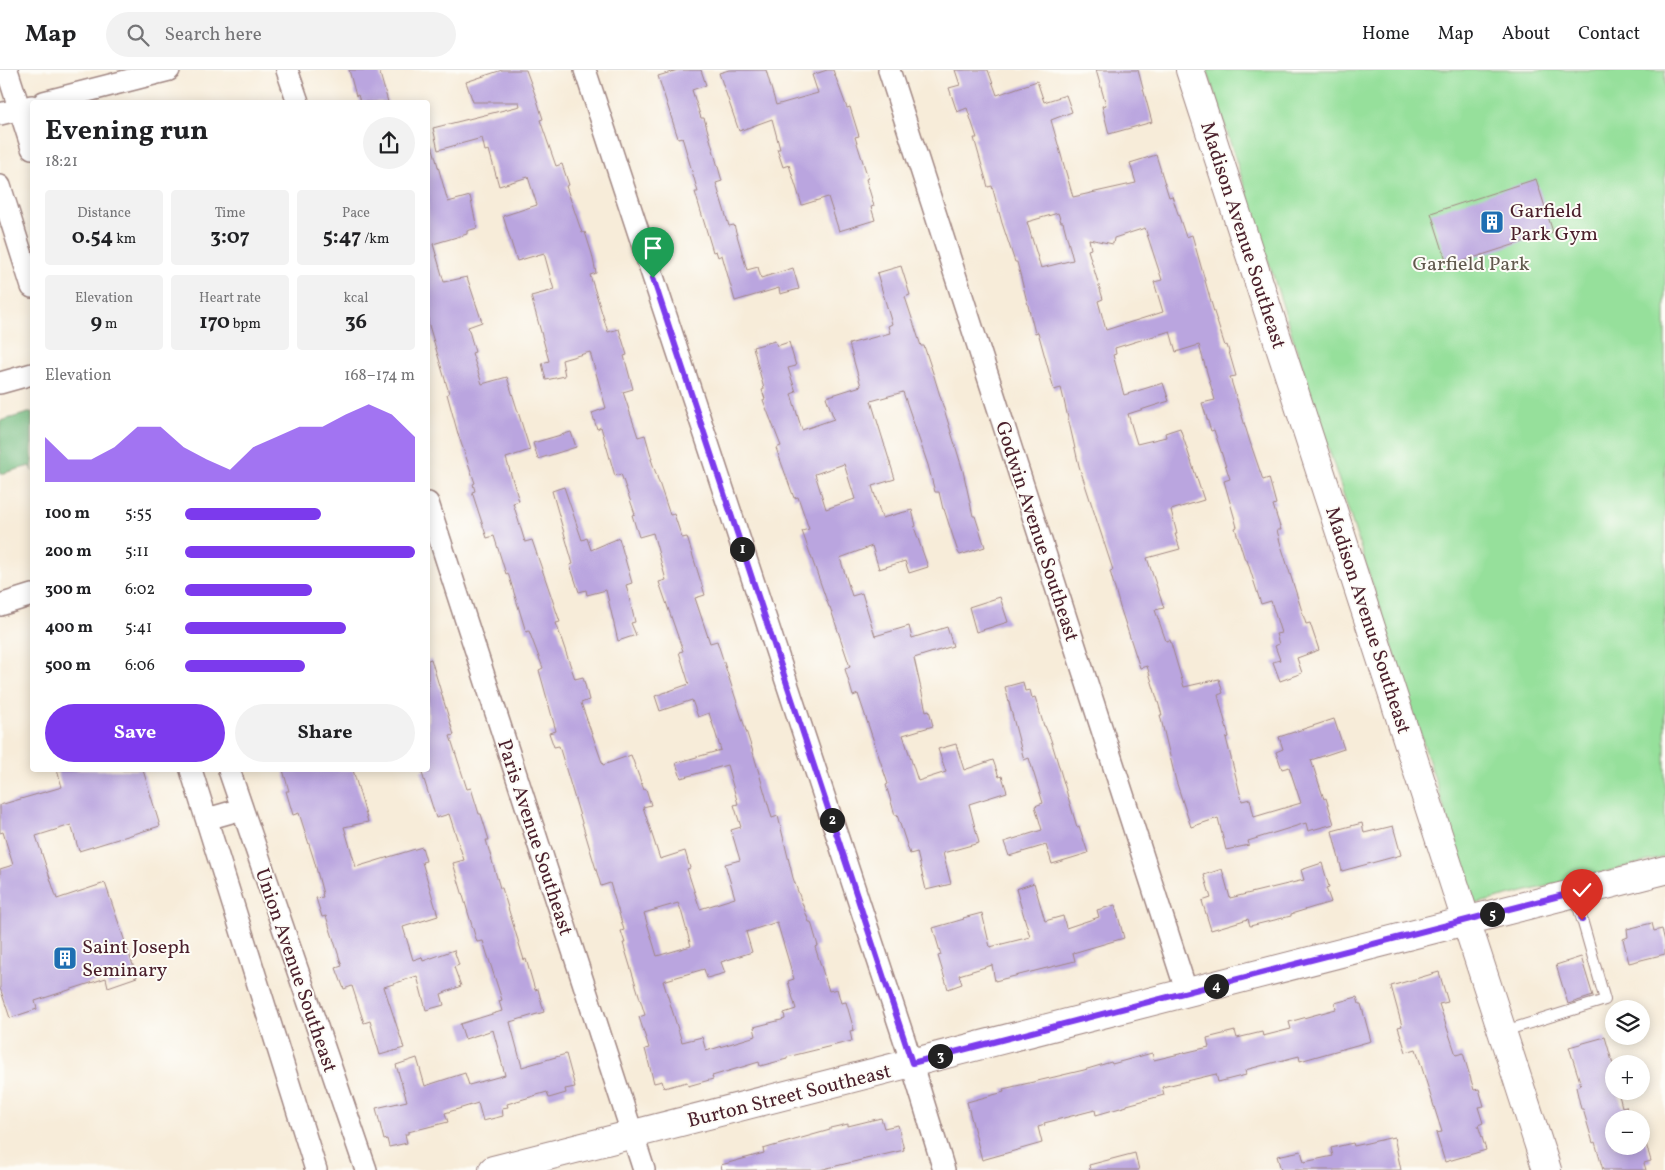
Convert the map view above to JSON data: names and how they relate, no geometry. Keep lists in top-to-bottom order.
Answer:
{
  "streets": {
    "main road": ["Madison Avenue Southeast", "Burton Street Southeast"],
    "street": ["Godwin Avenue Southeast", "Paris Avenue Southeast", "Union Avenue Southeast"]
  },
  "crossings": [
    ["Madison Avenue Southeast", "Burton Street Southeast"],
    ["Godwin Avenue Southeast", "Burton Street Southeast"],
    ["Paris Avenue Southeast", "Burton Street Southeast"]
  ],
  "parks": ["Garfield Park"],
  "places": {
    "building": ["Garfield Park Gym", "Saint Joseph Seminary"]
  },
  "page": {
    "header": "Map",
    "search": "Search here",
    "nav": [
      "Home",
      "Map",
      "About",
      "Contact"
    ],
    "heading": ["Evening run", "18:21"],
    "stats": [
      ["Distance", "0.54 km"],
      ["Time", "3:07"],
      ["Pace", "5:47 /km"],
      ["Elevation", "9 m"],
      ["Heart rate", "170 bpm"],
      ["kcal", "36"]
    ],
    "chart": ["Elevation", "168–174 m"],
    "list": [
      {
        "name": "100 m",
        "note": "5:55"
      },
      {
        "name": "200 m",
        "note": "5:11"
      },
      {
        "name": "300 m",
        "note": "6:02"
      },
      {
        "name": "400 m",
        "note": "5:41"
      },
      {
        "name": "500 m",
        "note": "6:06"
      }
    ],
    "pins": [
      "1",
      "2",
      "5",
      "4",
      "3"
    ],
    "buttons": ["Save", "Share"],
    "map_buttons": ["+", "−"]
  }
}
